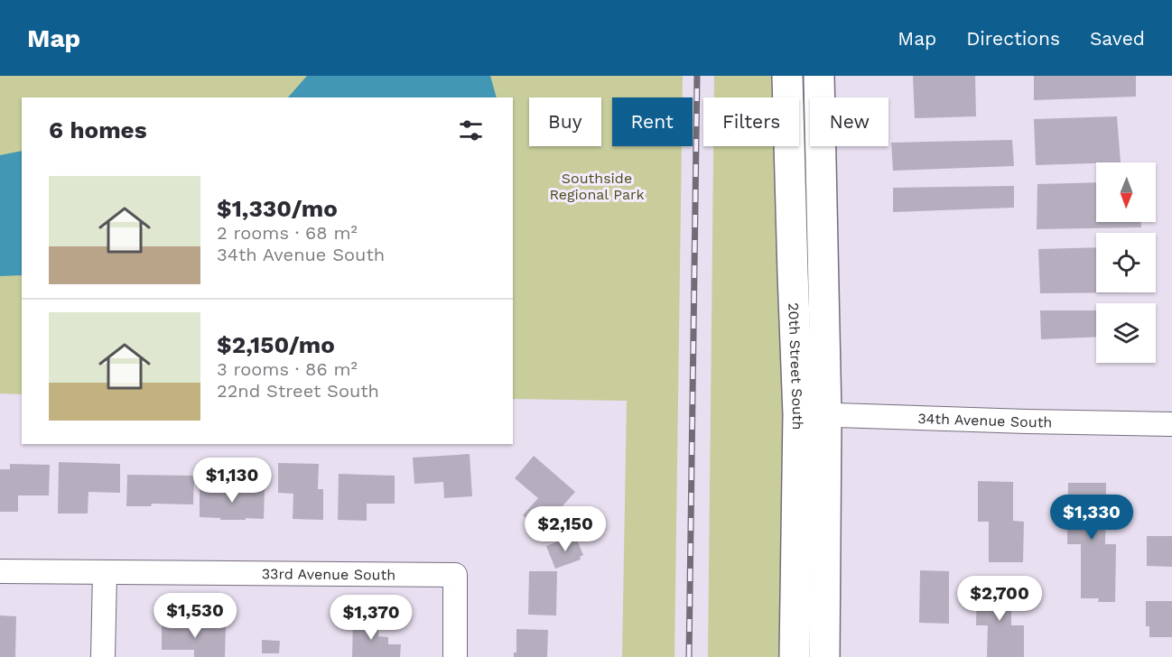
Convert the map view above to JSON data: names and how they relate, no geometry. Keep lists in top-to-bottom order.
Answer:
{
  "streets": {
    "street": ["20th Street South", "34th Avenue South", "33rd Avenue South"]
  },
  "crossings": [
    ["20th Street South", "34th Avenue South"]
  ],
  "parks": ["Southside Regional Park"],
  "north": "bottom",
  "page": {
    "header": "Map",
    "nav": ["Map", "Directions", "Saved"],
    "chip": [
      "Buy",
      "Rent",
      "Filters",
      "New"
    ],
    "heading": "6 homes",
    "list": [
      {
        "name": "$1,330/mo",
        "note": "2 rooms · 68 m² · 34th Avenue South"
      },
      {
        "name": "$2,150/mo",
        "note": "3 rooms · 86 m² · 22nd Street South"
      }
    ],
    "price": [
      "$1,130",
      "$1,330",
      "$2,150",
      "$2,700",
      "$1,530",
      "$1,370"
    ]
  }
}
